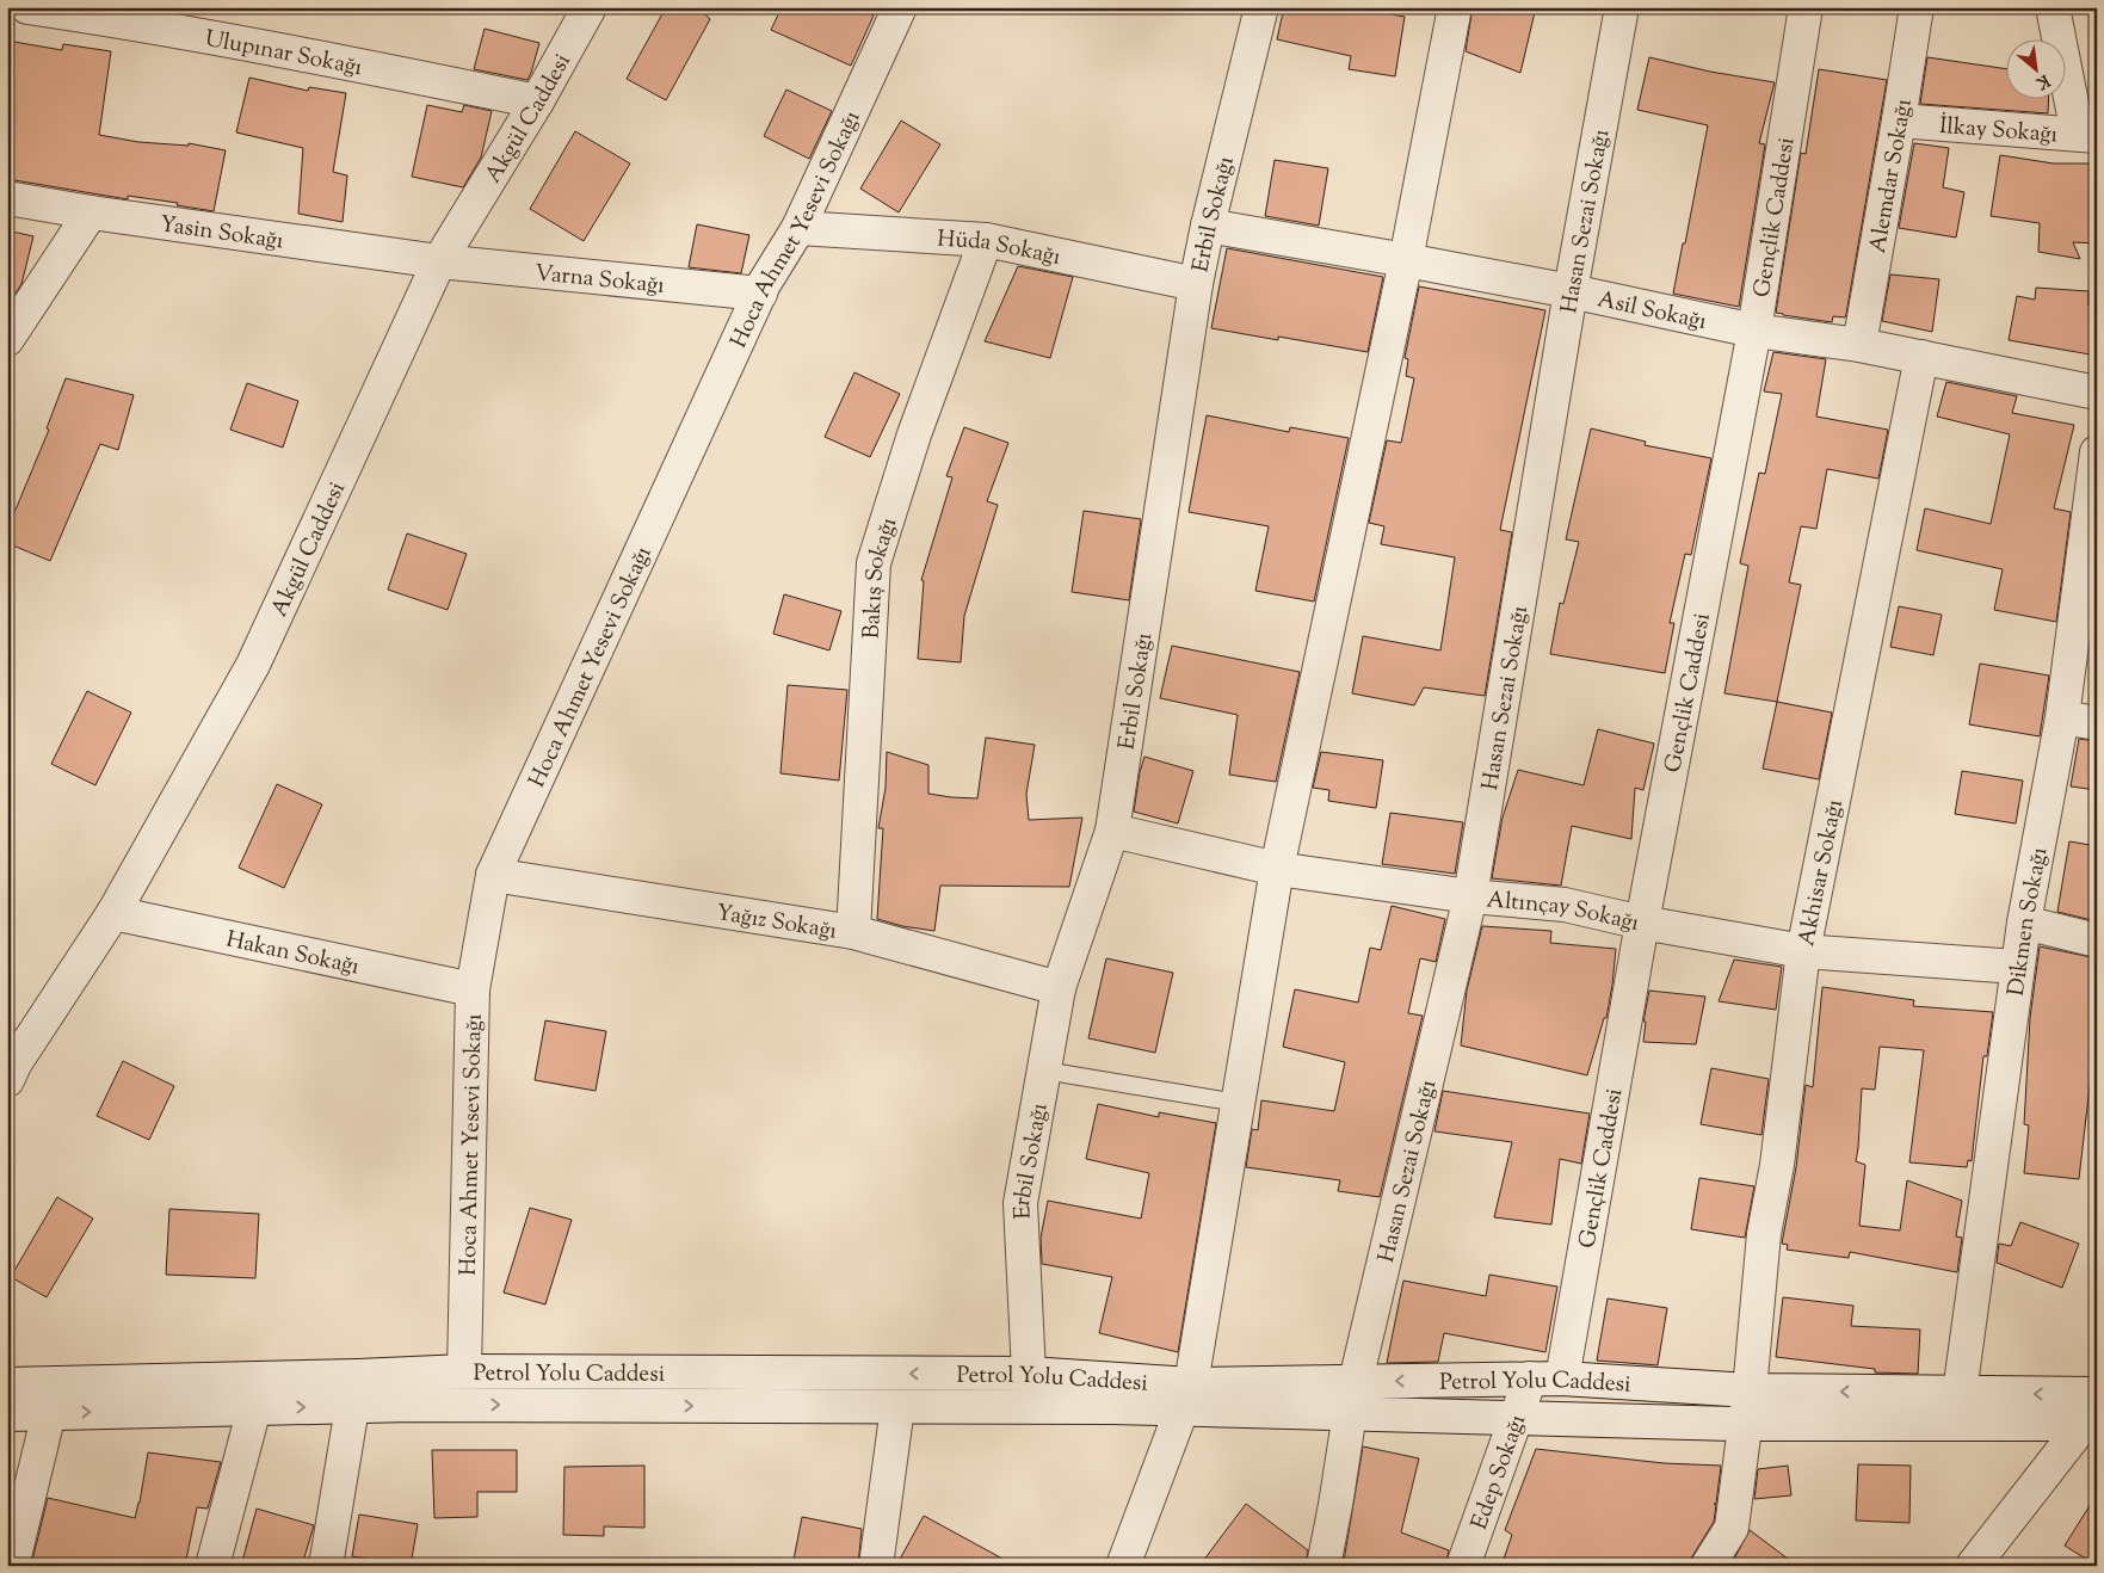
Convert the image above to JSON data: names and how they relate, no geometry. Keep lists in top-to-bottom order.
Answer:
{
  "streets": {
    "street": [
      "Ulupınar Sokağı",
      "Akgül Caddesi",
      "İlkay Sokağı",
      "Alemdar Sokağı",
      "Erbil Sokağı",
      "Gençlik Caddesi",
      "Hasan Sezai Sokağı",
      "Hoca Ahmet Yesevi Sokağı",
      "Yasin Sokağı",
      "Hüda Sokağı",
      "Varna Sokağı",
      "Asil Sokağı",
      "Bakış Sokağı",
      "Akhisar Sokağı",
      "Altınçay Sokağı",
      "Yağız Sokağı",
      "Dikmen Sokağı",
      "Hakan Sokağı",
      "Petrol Yolu Caddesi",
      "Edep Sokağı"
    ]
  },
  "crossings": [
    ["Ulupınar Sokağı", "Akgül Caddesi"],
    ["Akgül Caddesi", "Yasin Sokağı"],
    ["Akgül Caddesi", "Varna Sokağı"],
    ["Akgül Caddesi", "Hakan Sokağı"],
    ["İlkay Sokağı", "Alemdar Sokağı"],
    ["Alemdar Sokağı", "Asil Sokağı"],
    ["Erbil Sokağı", "Hüda Sokağı"],
    ["Erbil Sokağı", "Asil Sokağı"],
    ["Erbil Sokağı", "Altınçay Sokağı"],
    ["Erbil Sokağı", "Yağız Sokağı"],
    ["Erbil Sokağı", "Petrol Yolu Caddesi"],
    ["Gençlik Caddesi", "Asil Sokağı"],
    ["Gençlik Caddesi", "Altınçay Sokağı"],
    ["Gençlik Caddesi", "Petrol Yolu Caddesi"],
    ["Hasan Sezai Sokağı", "Asil Sokağı"],
    ["Hasan Sezai Sokağı", "Altınçay Sokağı"],
    ["Hasan Sezai Sokağı", "Petrol Yolu Caddesi"],
    ["Hoca Ahmet Yesevi Sokağı", "Hüda Sokağı"],
    ["Hoca Ahmet Yesevi Sokağı", "Varna Sokağı"],
    ["Hoca Ahmet Yesevi Sokağı", "Yağız Sokağı"],
    ["Hoca Ahmet Yesevi Sokağı", "Hakan Sokağı"],
    ["Hoca Ahmet Yesevi Sokağı", "Petrol Yolu Caddesi"],
    ["Yasin Sokağı", "Varna Sokağı"],
    ["Hüda Sokağı", "Bakış Sokağı"],
    ["Asil Sokağı", "Akhisar Sokağı"],
    ["Bakış Sokağı", "Yağız Sokağı"],
    ["Akhisar Sokağı", "Altınçay Sokağı"],
    ["Akhisar Sokağı", "Petrol Yolu Caddesi"],
    ["Altınçay Sokağı", "Dikmen Sokağı"],
    ["Dikmen Sokağı", "Petrol Yolu Caddesi"],
    ["Petrol Yolu Caddesi", "Edep Sokağı"]
  ],
  "north": "bottom right"
}
